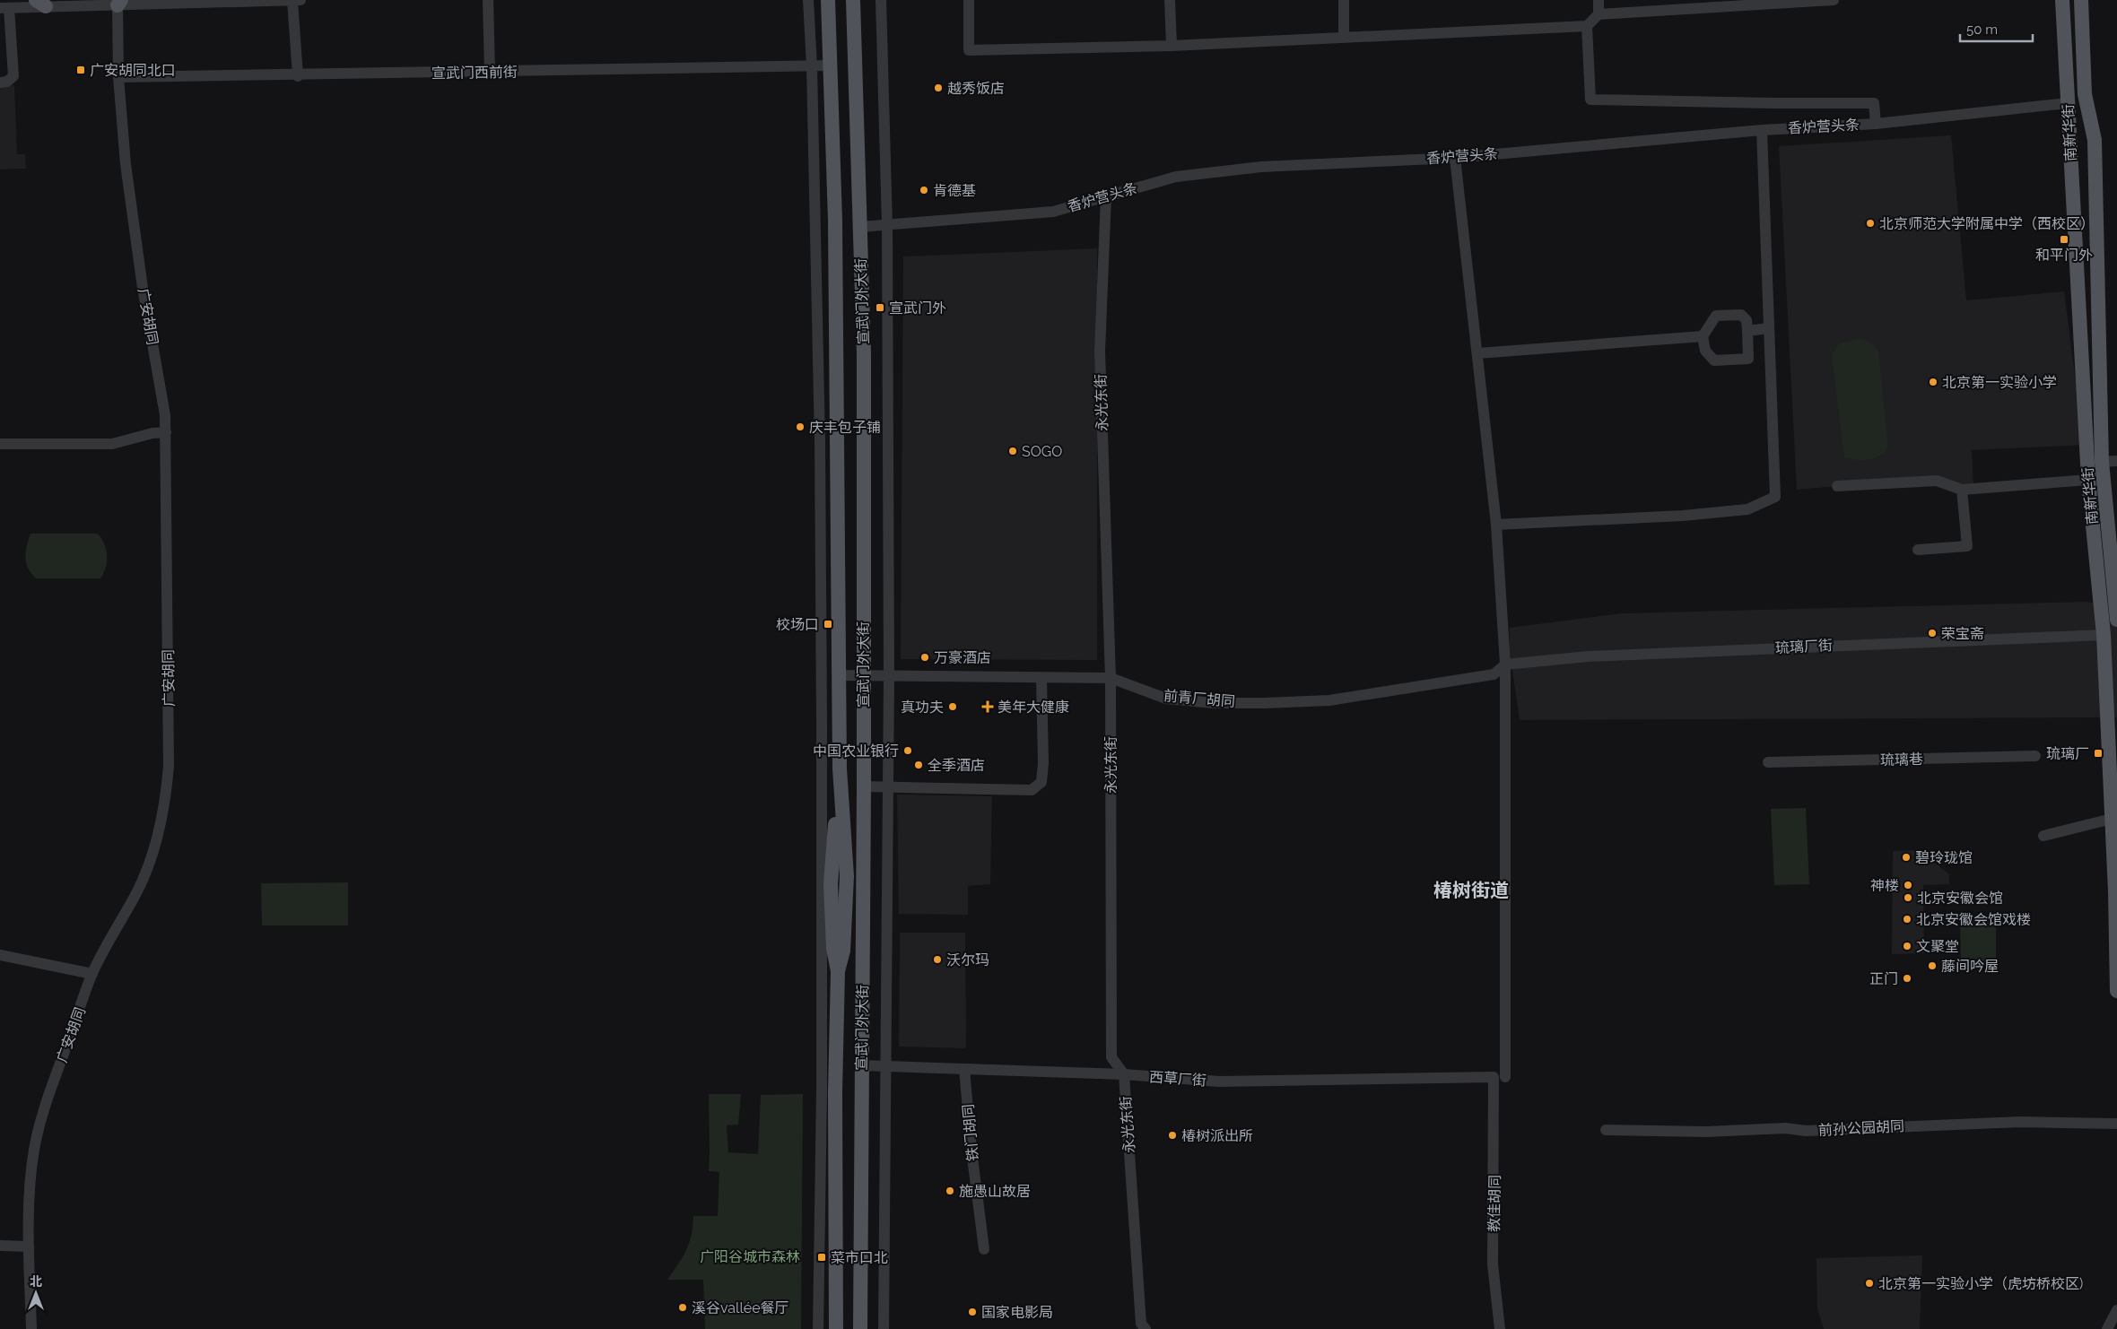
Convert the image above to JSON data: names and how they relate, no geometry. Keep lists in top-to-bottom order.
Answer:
{
  "streets": {
    "main road": ["南新华街", "宣武门外大街"],
    "street": [
      "宣武门西前街",
      "香炉营头条",
      "广安胡同",
      "永光东街",
      "琉璃厂街",
      "前青厂胡同",
      "琉璃巷",
      "西草厂街",
      "前孙公园胡同",
      "铁门胡同",
      "教佳胡同"
    ]
  },
  "crossings": [
    ["宣武门西前街", "宣武门外大街"],
    ["宣武门西前街", "广安胡同"],
    ["香炉营头条", "南新华街"],
    ["香炉营头条", "宣武门外大街"],
    ["香炉营头条", "永光东街"],
    ["香炉营头条", "教佳胡同"],
    ["南新华街", "琉璃厂街"],
    ["宣武门外大街", "前青厂胡同"],
    ["宣武门外大街", "西草厂街"],
    ["永光东街", "前青厂胡同"],
    ["永光东街", "西草厂街"],
    ["琉璃厂街", "前青厂胡同"],
    ["琉璃厂街", "教佳胡同"],
    ["前青厂胡同", "教佳胡同"],
    ["西草厂街", "铁门胡同"],
    ["西草厂街", "教佳胡同"]
  ],
  "districts": ["椿树街道"],
  "parks": ["广阳谷城市森林"],
  "places": {
    "transit": [
      "广安胡同北口",
      "和平门外",
      "宣武门外",
      "校场口",
      "琉璃厂",
      "菜市口北"
    ],
    "other": [
      "越秀饭店",
      "肯德基",
      "北京师范大学附属中学（西校区）",
      "北京第一实验小学",
      "庆丰包子铺",
      "SOGO",
      "荣宝斋",
      "万豪酒店",
      "真功夫",
      "中国农业银行",
      "全季酒店",
      "碧玲珑馆",
      "神楼",
      "北京安徽会馆",
      "北京安徽会馆戏楼",
      "文聚堂",
      "沃尔玛",
      "藤间吟屋",
      "正门",
      "椿树派出所",
      "施愚山故居",
      "北京第一实验小学（虎坊桥校区)",
      "溪谷vallée餐厅",
      "国家电影局"
    ],
    "health": ["美年大健康"]
  },
  "scale_bar": "50 m",
  "north": "top"
}
